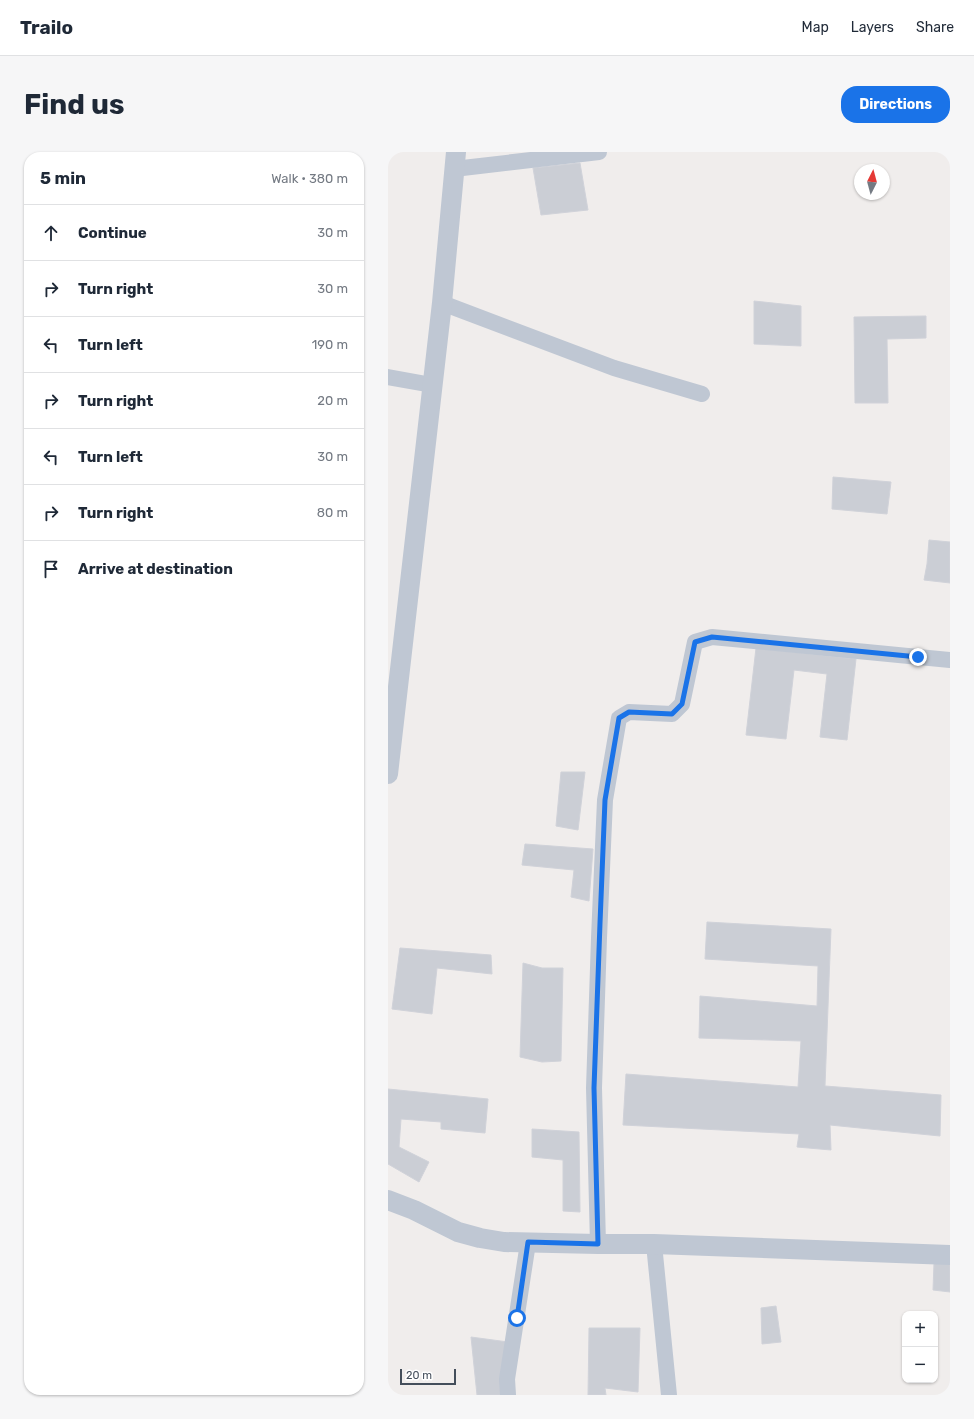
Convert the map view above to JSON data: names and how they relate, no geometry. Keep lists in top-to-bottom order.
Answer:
{
  "scale_bar": "20 m",
  "north": "top",
  "page": {
    "header": "Trailo",
    "nav": ["Map", "Layers", "Share"],
    "buttons": "Directions",
    "title": "Find us",
    "heading": ["5 min", "Walk · 380 m"],
    "list": [
      ["Continue", "30 m"],
      ["Turn right", "30 m"],
      ["Turn left", "190 m"],
      ["Turn right", "20 m"],
      ["Turn left", "30 m"],
      ["Turn right", "80 m"],
      "Arrive at destination"
    ],
    "map_buttons": ["+", "−"],
    "scale": "20 m"
  }
}
